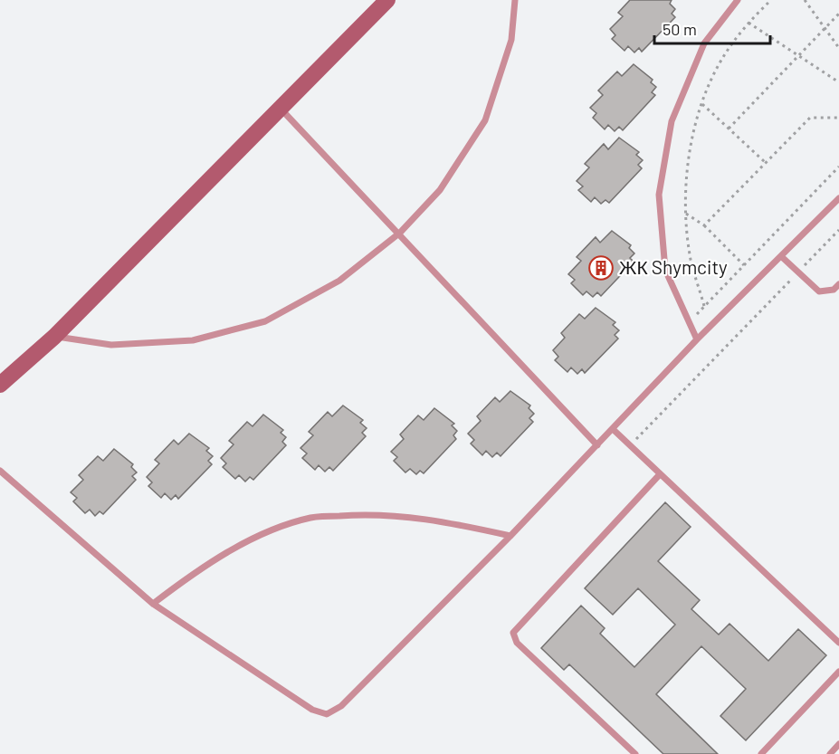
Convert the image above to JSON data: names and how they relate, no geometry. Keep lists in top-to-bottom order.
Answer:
{
  "places": {
    "building": ["ЖК Shymcity"]
  },
  "scale_bar": "50 m"
}
